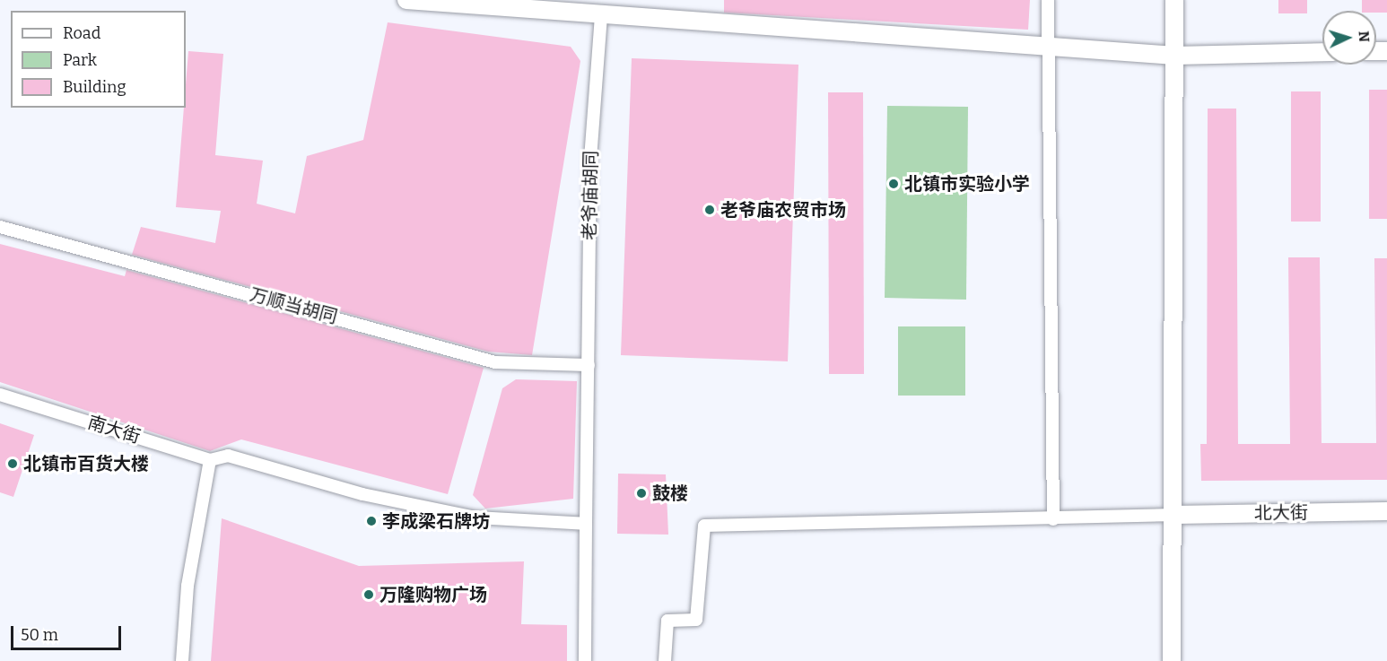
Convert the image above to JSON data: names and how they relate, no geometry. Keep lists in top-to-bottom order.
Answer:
{
  "streets": {
    "street": [
      "老爷庙胡同",
      "万顺当胡同",
      "南大街",
      "北大街"
    ]
  },
  "crossings": [
    ["老爷庙胡同", "万顺当胡同"]
  ],
  "places": [
    "北镇市实验小学",
    "老爷庙农贸市场",
    "北镇市百货大楼",
    "鼓楼",
    "李成梁石牌坊",
    "万隆购物广场"
  ],
  "legend": ["Road", "Park", "Building"],
  "scale_bar": "50 m",
  "north": "right"
}
